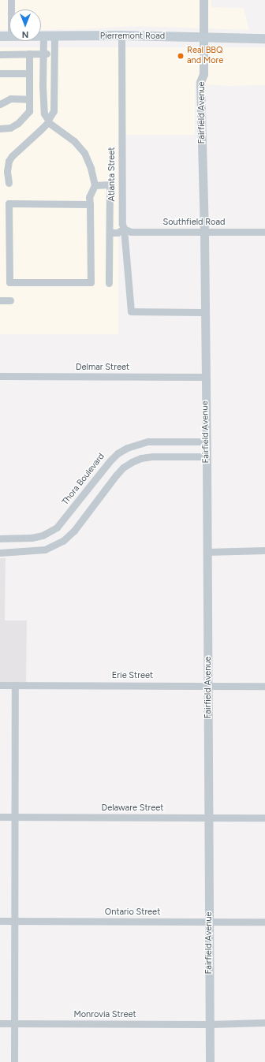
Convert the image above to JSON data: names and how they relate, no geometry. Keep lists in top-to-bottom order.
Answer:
{
  "streets": {
    "main road": ["Pierremont Road"],
    "street": [
      "Fairfield Avenue",
      "Atlanta Street",
      "Southfield Road",
      "Delmar Street",
      "Thora Boulevard",
      "Erie Street",
      "Delaware Street",
      "Ontario Street",
      "Monrovia Street"
    ]
  },
  "crossings": [
    ["Pierremont Road", "Fairfield Avenue"],
    ["Pierremont Road", "Atlanta Street"],
    ["Fairfield Avenue", "Atlanta Street"],
    ["Fairfield Avenue", "Southfield Road"],
    ["Fairfield Avenue", "Delmar Street"],
    ["Fairfield Avenue", "Thora Boulevard"],
    ["Fairfield Avenue", "Erie Street"],
    ["Fairfield Avenue", "Delaware Street"],
    ["Fairfield Avenue", "Ontario Street"],
    ["Fairfield Avenue", "Monrovia Street"],
    ["Atlanta Street", "Southfield Road"]
  ],
  "places": ["Real BBQ and More"],
  "north": "bottom"
}
